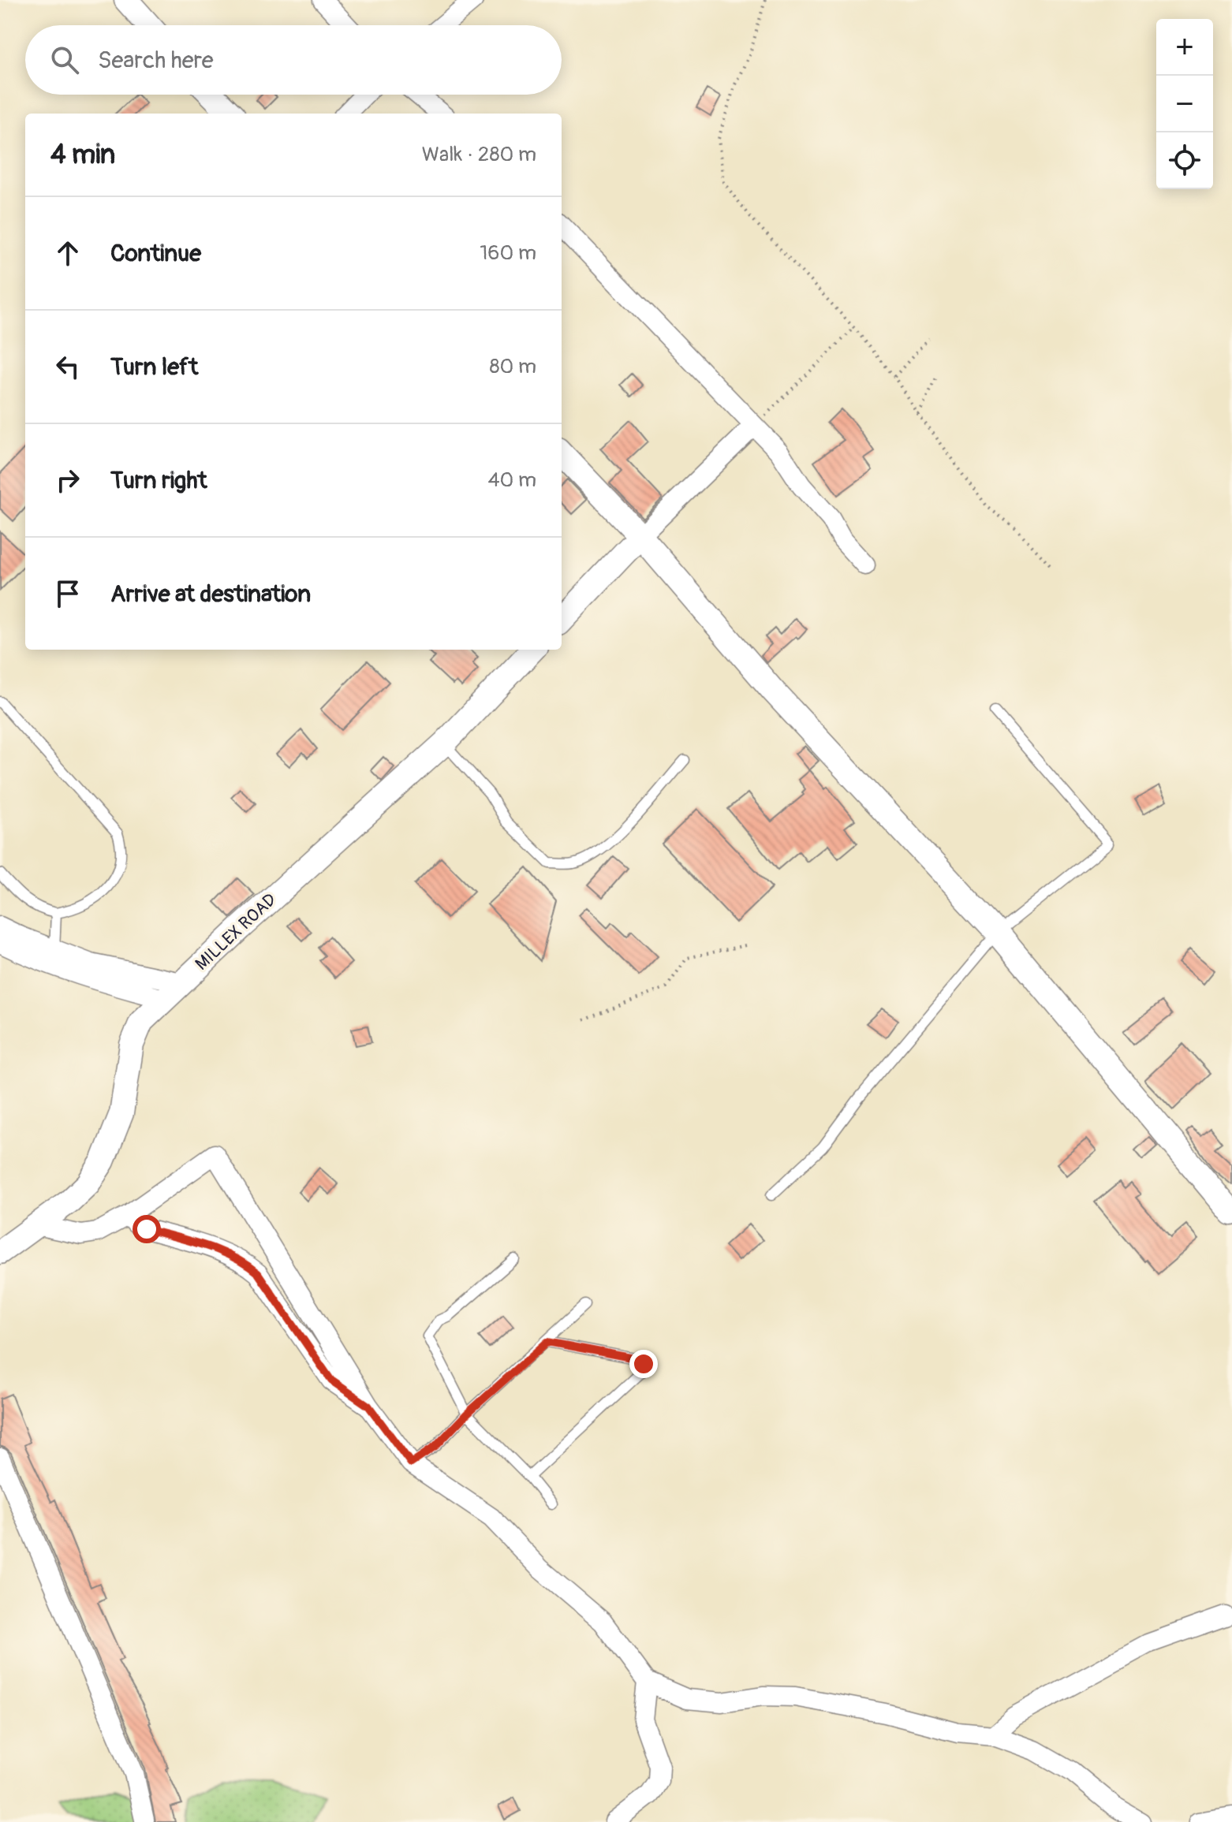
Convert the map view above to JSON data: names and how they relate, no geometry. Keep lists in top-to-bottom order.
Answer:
{
  "streets": {
    "street": ["MILLEX ROAD"]
  },
  "page": {
    "map_buttons": ["+", "−"],
    "search": "Search here",
    "heading": ["4 min", "Walk · 280 m"],
    "list": [
      ["Continue", "160 m"],
      ["Turn left", "80 m"],
      ["Turn right", "40 m"],
      "Arrive at destination"
    ]
  }
}
